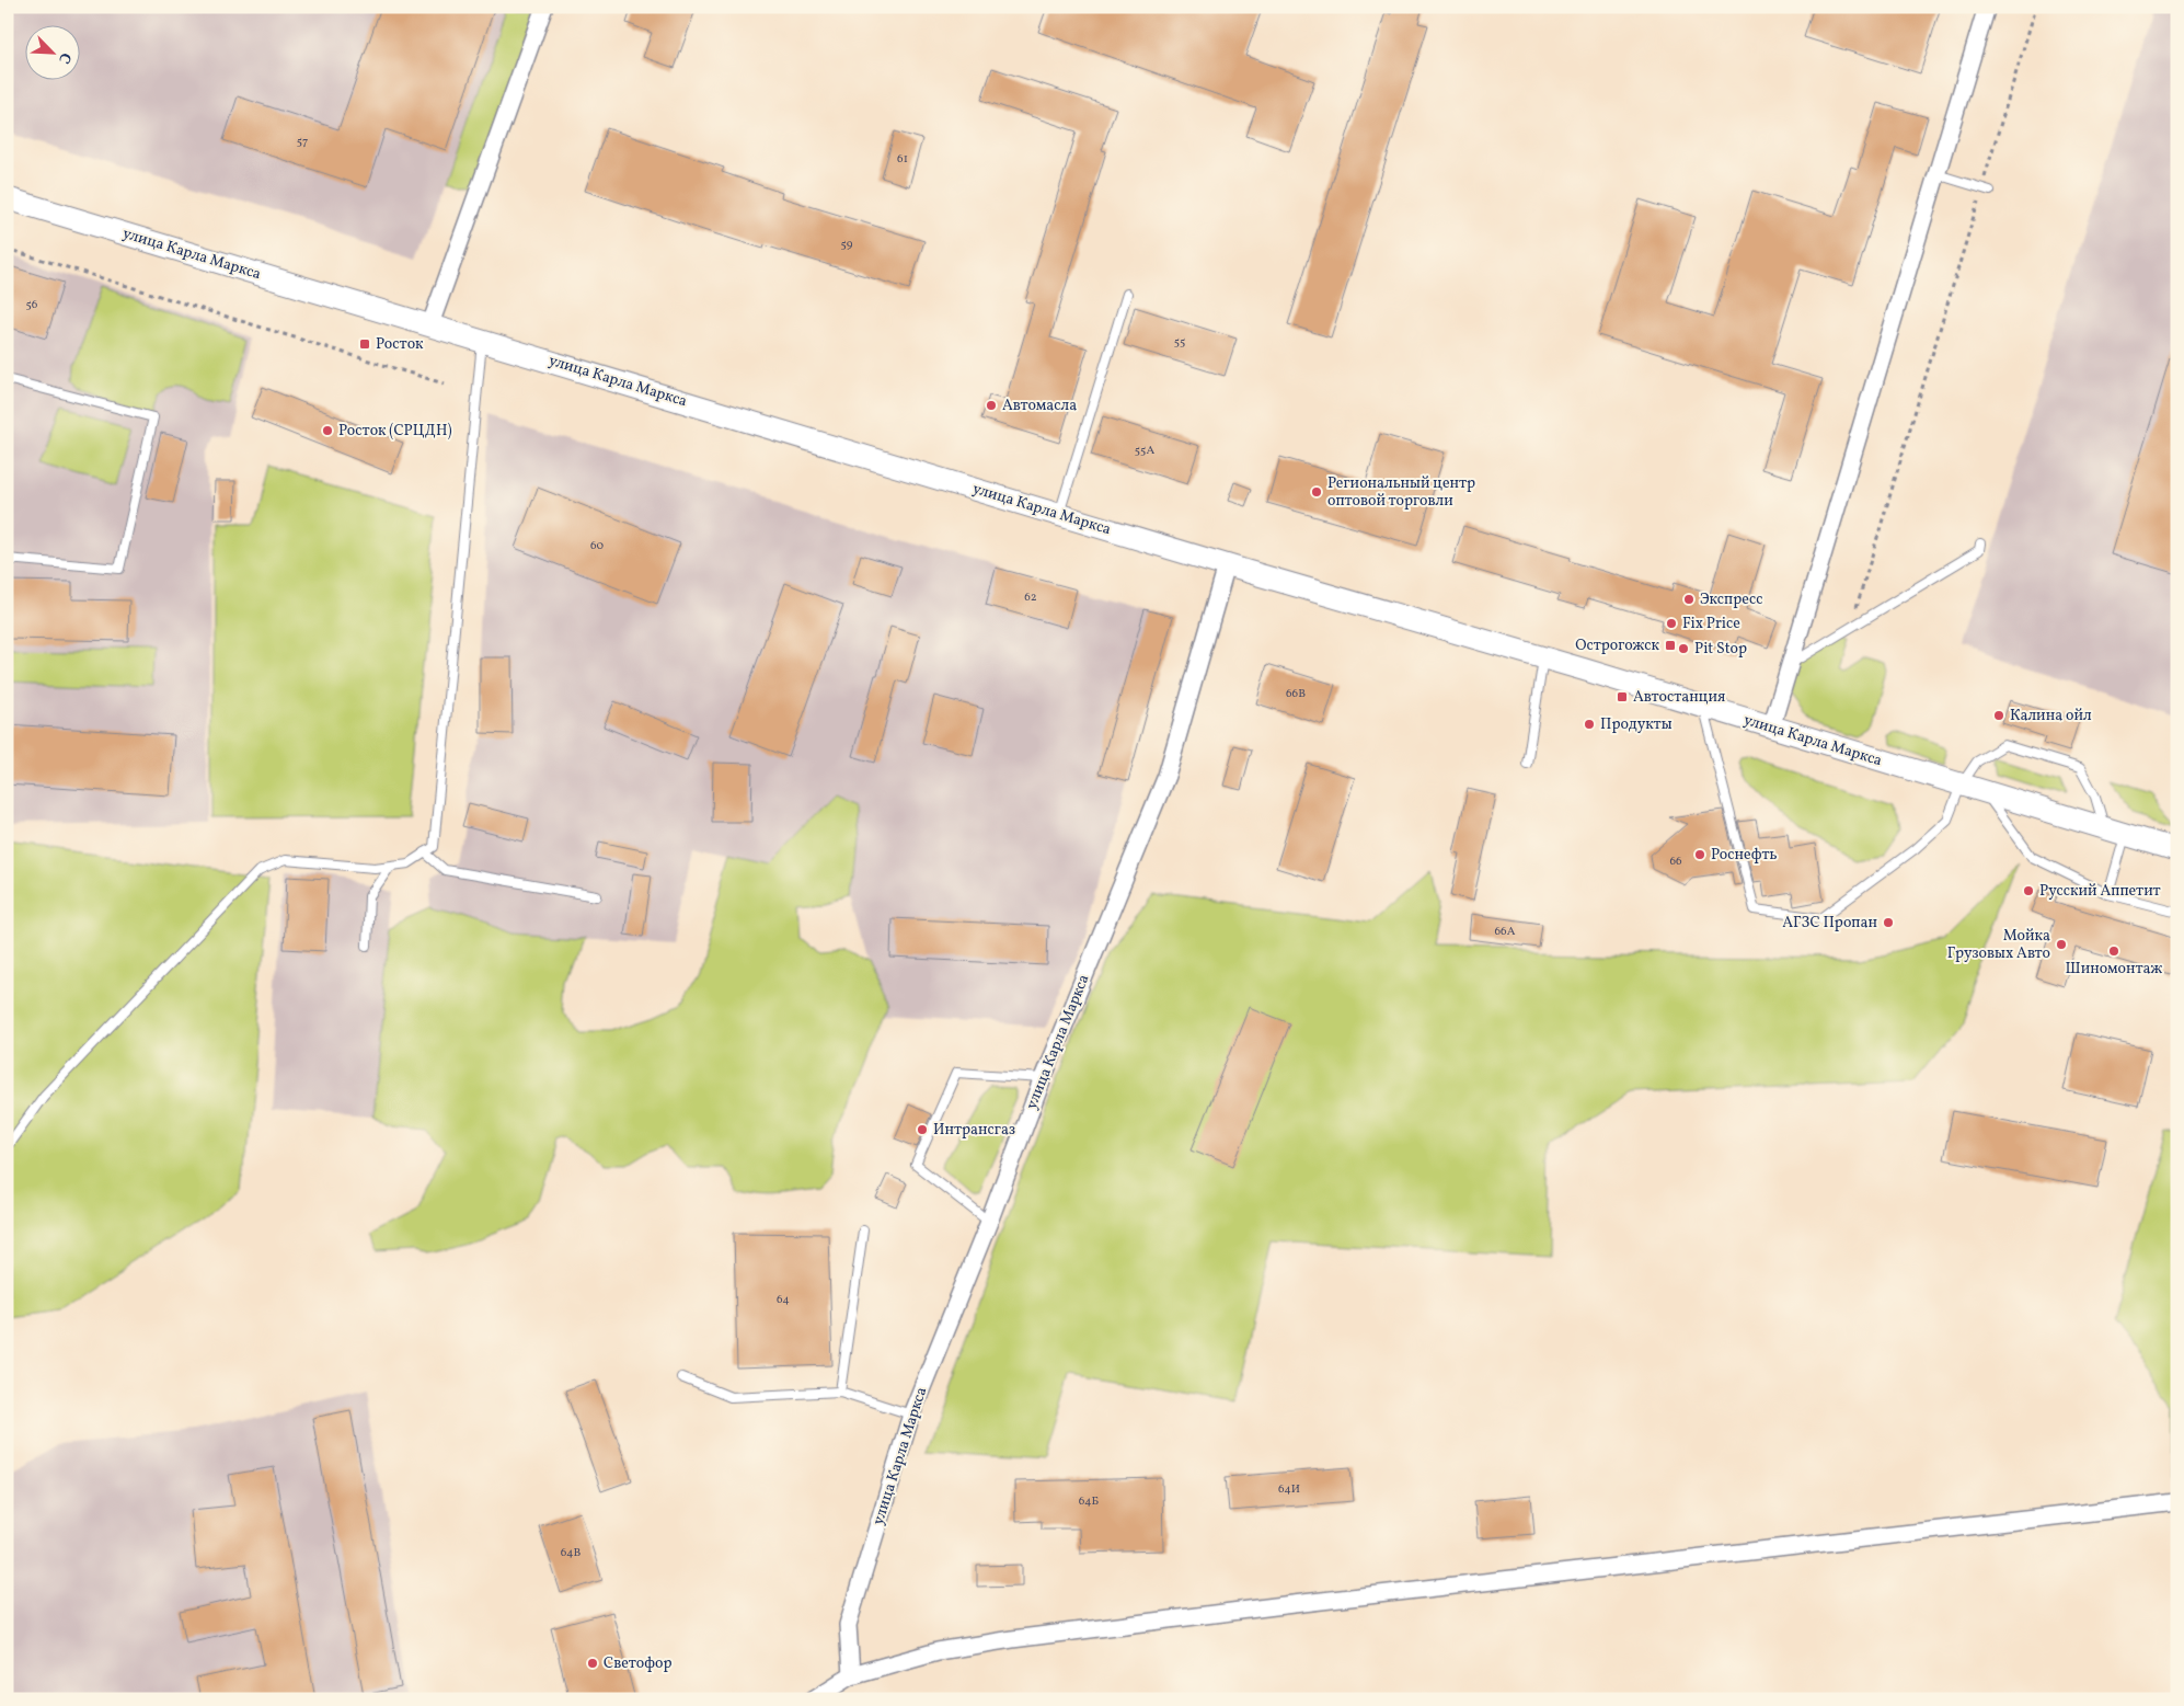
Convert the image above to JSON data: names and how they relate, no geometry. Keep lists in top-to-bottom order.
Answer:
{
  "streets": {
    "main road": ["улица Карла Маркса"]
  },
  "places": {
    "transit": ["Росток", "Острогожск", "Автостанция"],
    "other": [
      "Автомасла",
      "Росток (СРЦДН)",
      "Региональный центр оптовой торговли",
      "Экспресс",
      "Fix Price",
      "Pit Stop",
      "Калина ойл",
      "Продукты",
      "Роснефть",
      "Русский Аппетит",
      "АГЗС Пропан",
      "Мойка Грузовых Авто",
      "Шиномонтаж",
      "Интрансгаз",
      "Светофор"
    ]
  },
  "house_numbers": [
    "57",
    "61",
    "59",
    "56",
    "55",
    "55А",
    "60",
    "62",
    "66В",
    "66",
    "66А",
    "64",
    "64И",
    "64Б",
    "64В"
  ],
  "north": "bottom right"
}
